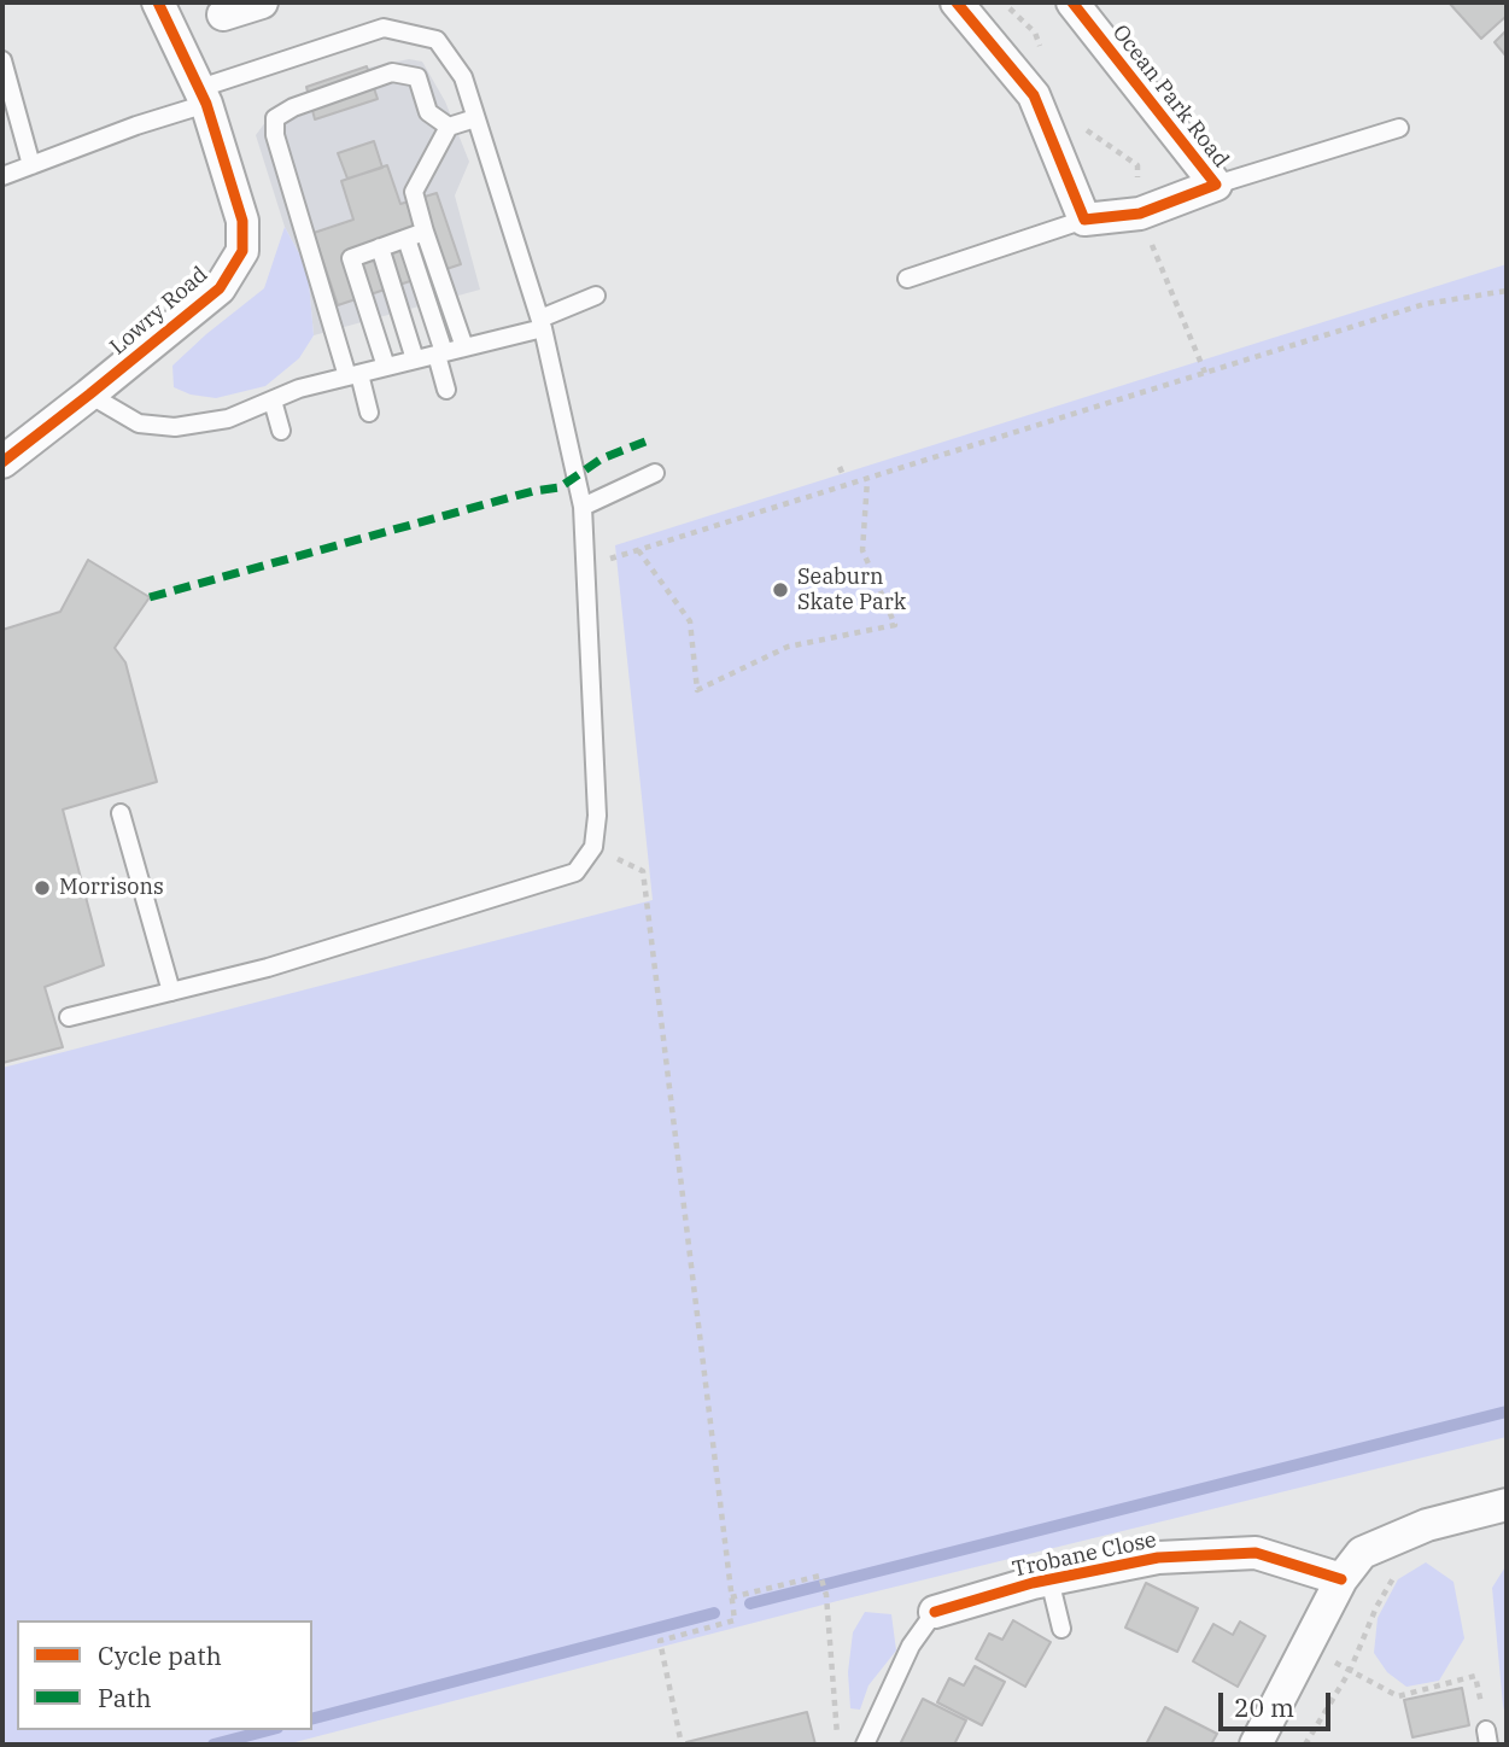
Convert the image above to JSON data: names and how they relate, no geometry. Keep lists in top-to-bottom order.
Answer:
{
  "streets": {
    "street": ["Ocean Park Road", "Lowry Road", "Trobane Close"]
  },
  "places": ["Seaburn Skate Park", "Morrisons"],
  "legend": ["Cycle path", "Path"],
  "scale_bar": "20 m"
}
